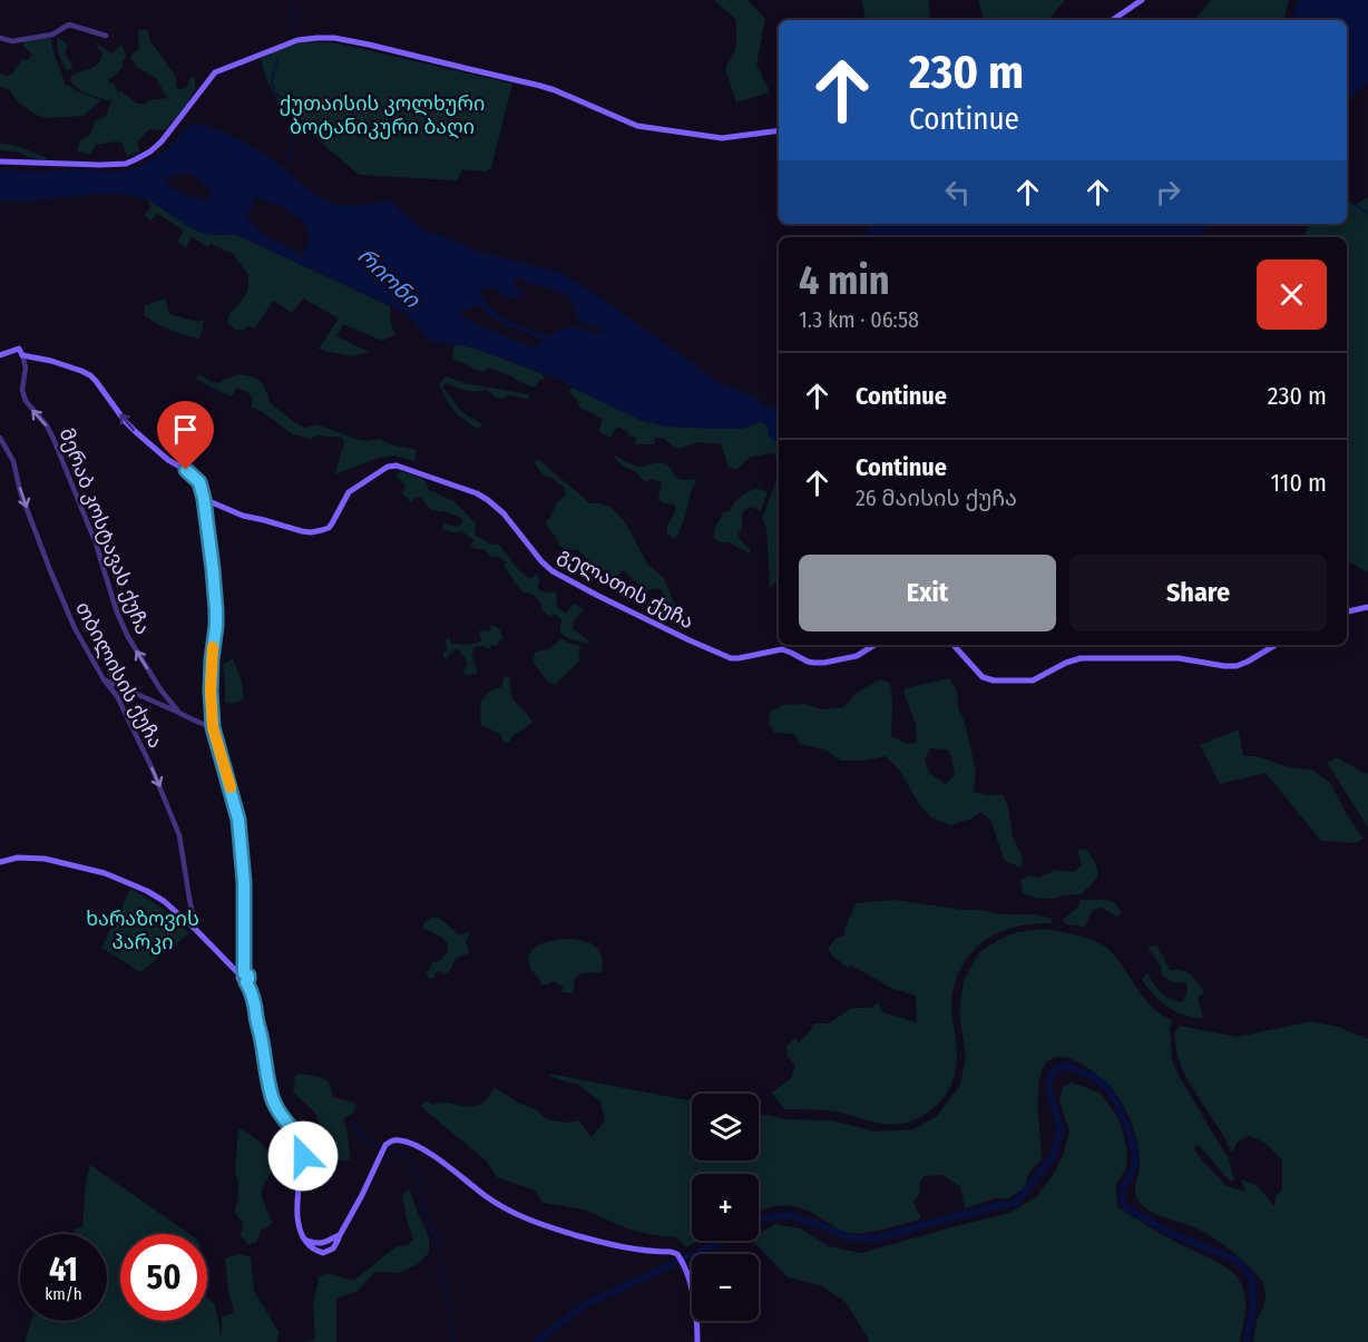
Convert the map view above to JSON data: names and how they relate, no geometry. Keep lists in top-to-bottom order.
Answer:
{
  "streets": {
    "main road": ["გელათის ქუჩა"],
    "street": ["მერაბ კოსტავას ქუჩა", "თბილისის ქუჩა"]
  },
  "one_way": ["მერაბ კოსტავას ქუჩა", "თბილისის ქუჩა"],
  "water": ["რიონი"],
  "parks": ["ქუთაისის კოლხური ბოტანიკური ბაღი", "ხარაზოვის პარკი"],
  "page": {
    "turn": ["230 m", "Continue"],
    "heading": ["4 min", "1.3 km · 06:58"],
    "list": [
      {
        "name": "Continue",
        "value": "230 m"
      },
      {
        "name": "Continue",
        "note": "26 მაისის ქუჩა",
        "value": "110 m"
      }
    ],
    "buttons": ["Exit", "Share"],
    "map_buttons": ["+", "−"],
    "speed": "41 km/h",
    "limit": "50"
  }
}
